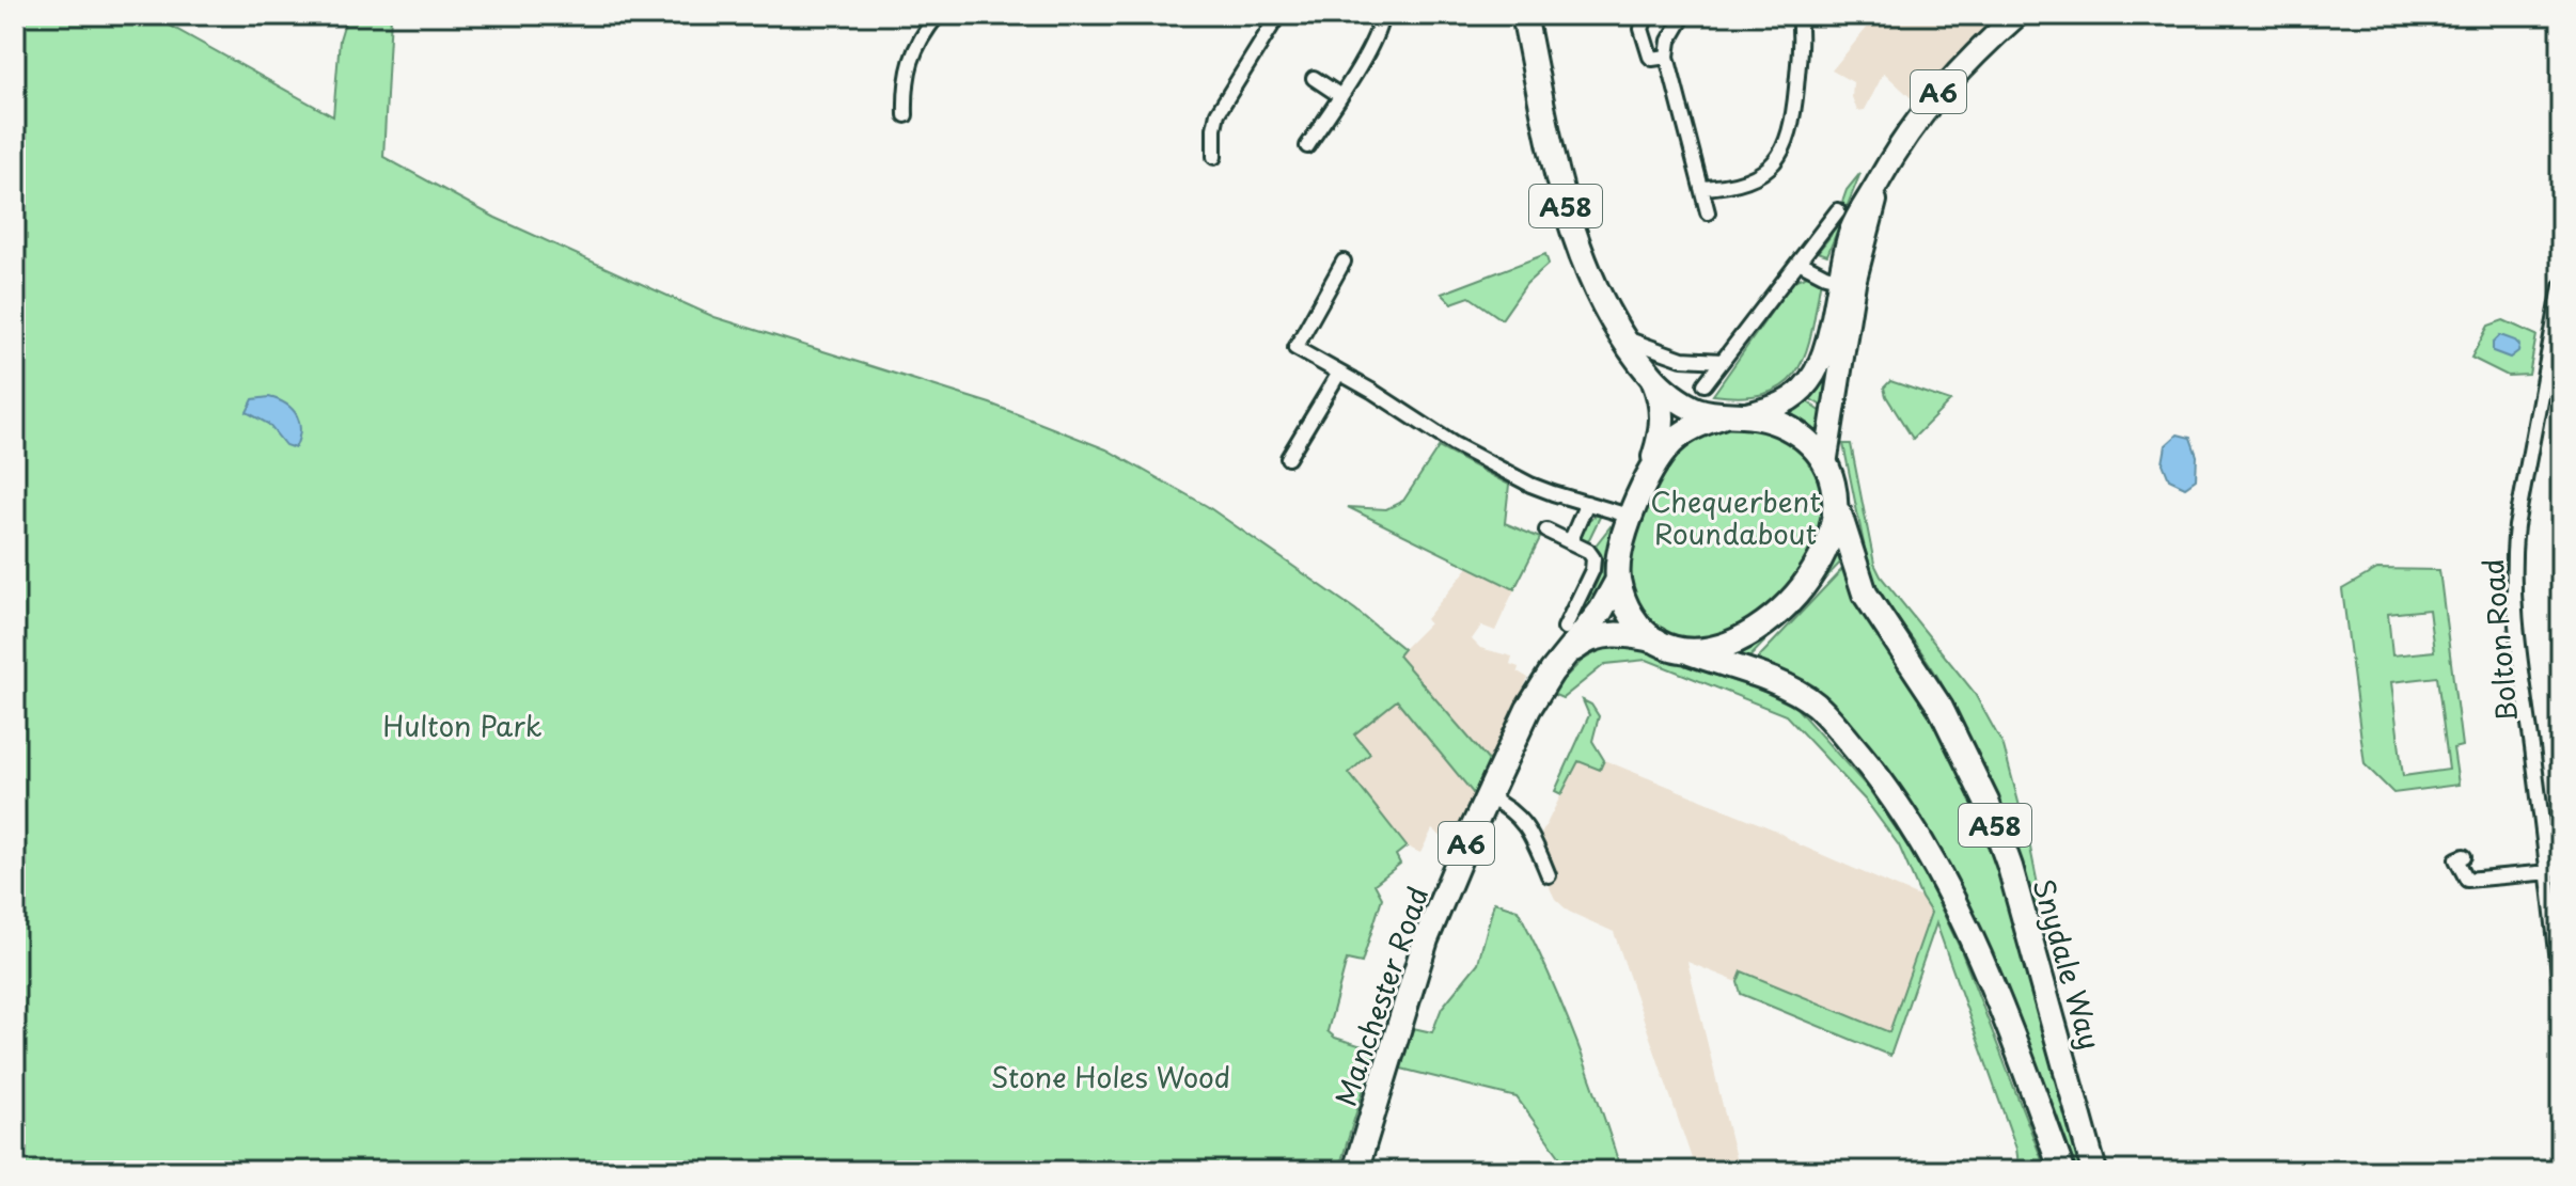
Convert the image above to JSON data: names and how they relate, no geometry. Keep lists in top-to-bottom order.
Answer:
{
  "streets": {
    "highway": [
      "A6",
      "A58",
      "Snydale Way",
      "Manchester Road"
    ],
    "street": ["Bolton Road"]
  },
  "crossings": [
    ["A6", "A58"],
    ["A6", "Snydale Way"],
    ["A6", "Manchester Road"],
    ["A58", "Snydale Way"],
    ["A58", "Manchester Road"],
    ["Snydale Way", "Manchester Road"]
  ],
  "parks": ["Chequerbent Roundabout", "Hulton Park", "Stone Holes Wood"]
}
